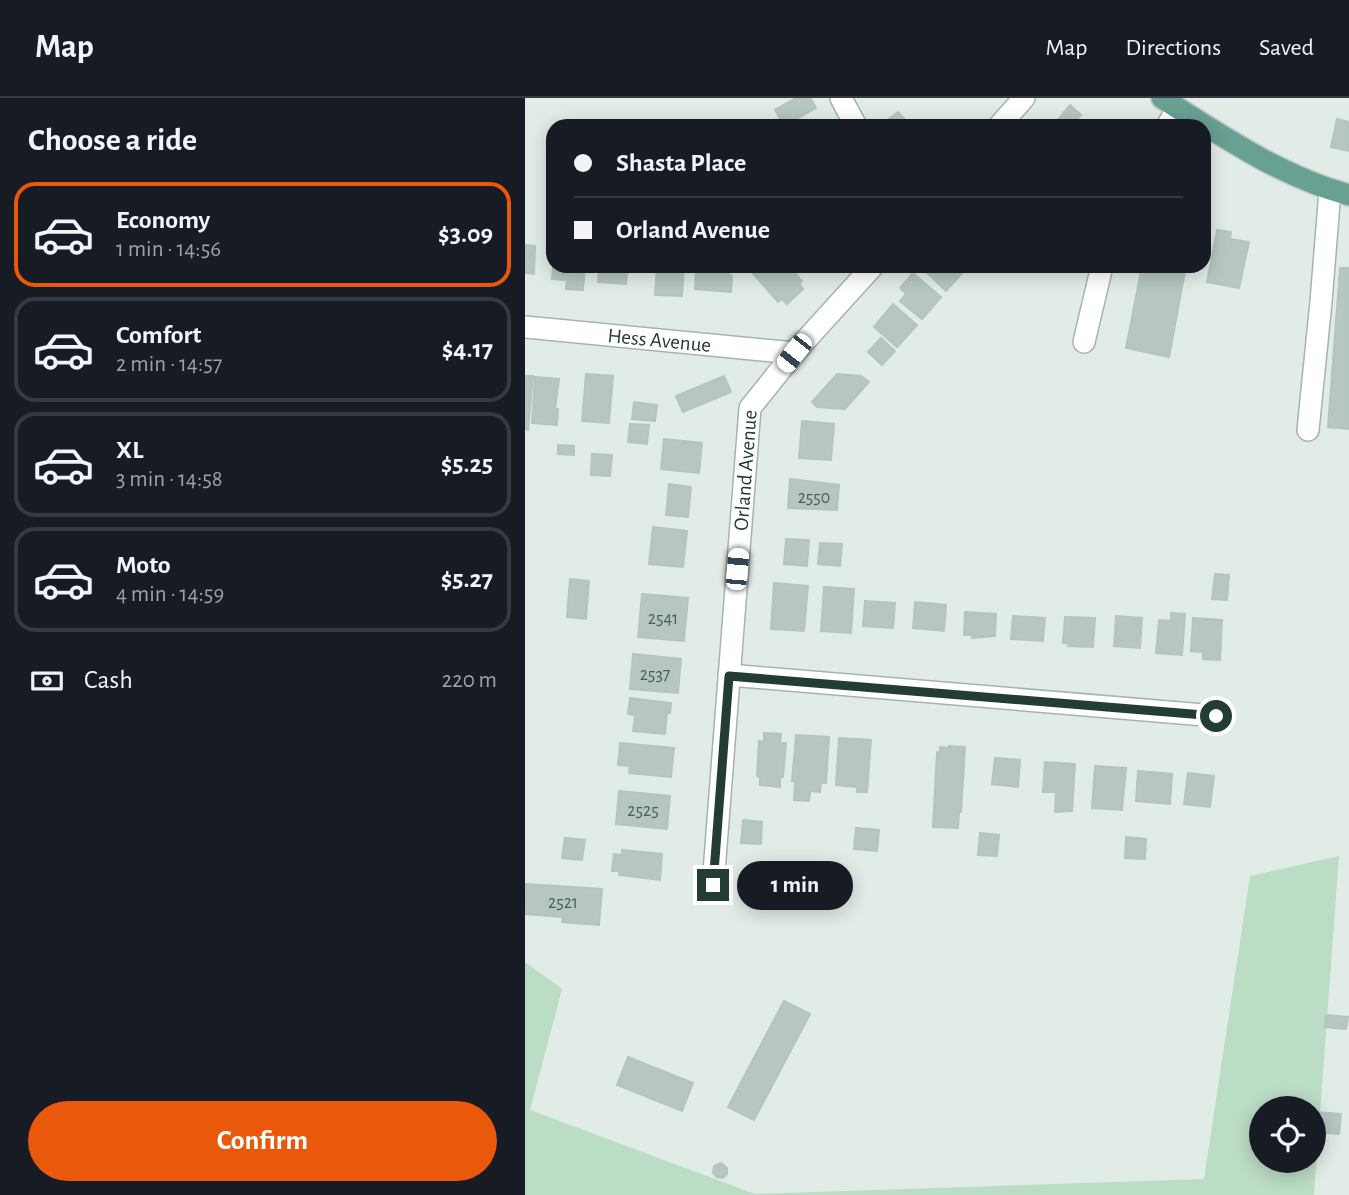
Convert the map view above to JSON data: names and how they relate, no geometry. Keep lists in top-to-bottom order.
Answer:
{
  "streets": {
    "street": ["Hess Avenue", "Orland Avenue"]
  },
  "crossings": [
    ["Hess Avenue", "Orland Avenue"]
  ],
  "house_numbers": [
    "2550",
    "2541",
    "2537",
    "2525",
    "2521"
  ],
  "page": {
    "header": "Map",
    "nav": ["Map", "Directions", "Saved"],
    "heading": "Choose a ride",
    "banner": ["Shasta Place", "Orland Avenue"],
    "list": [
      {
        "name": "Economy",
        "note": "1 min · 14:56",
        "value": "$3.09"
      },
      {
        "name": "Comfort",
        "note": "2 min · 14:57",
        "value": "$4.17"
      },
      {
        "name": "XL",
        "note": "3 min · 14:58",
        "value": "$5.25"
      },
      {
        "name": "Moto",
        "note": "4 min · 14:59",
        "value": "$5.27"
      }
    ],
    "pay": ["Cash", "220 m"],
    "bubble": "1 min",
    "buttons": "Confirm"
  }
}
